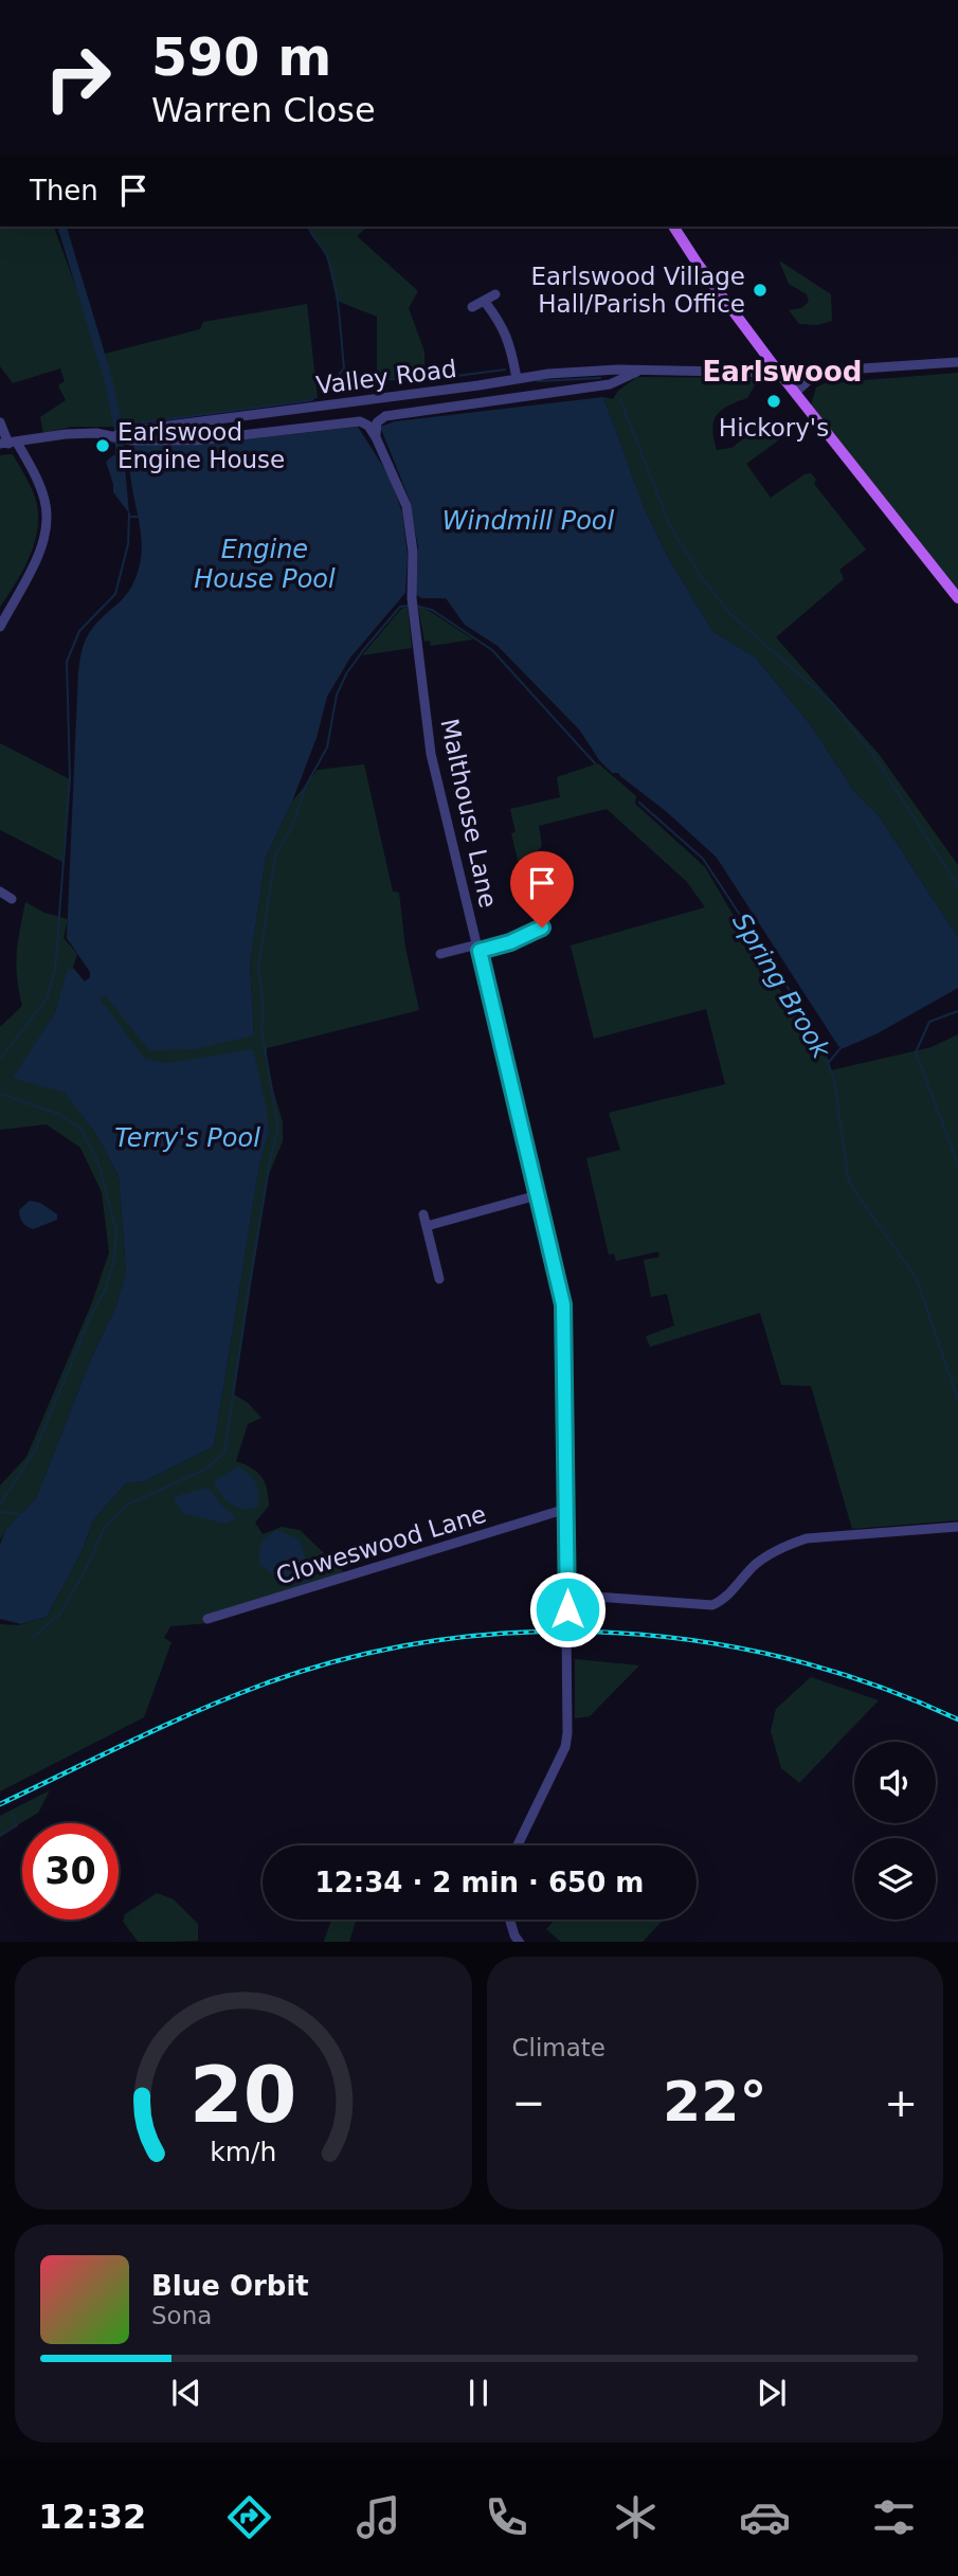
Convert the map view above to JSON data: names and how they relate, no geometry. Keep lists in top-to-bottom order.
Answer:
{
  "streets": {
    "street": ["Valley Road", "Malthouse Lane", "Cloweswood Lane"]
  },
  "crossings": [
    ["Malthouse Lane", "Cloweswood Lane"]
  ],
  "districts": ["Earlswood"],
  "water": [
    "Windmill Pool",
    "Engine House Pool",
    "Spring Brook",
    "Terry's Pool"
  ],
  "places": ["Earlswood Village Hall/Parish Office", "Hickory's", "Earlswood Engine House"],
  "page": {
    "turn": ["590 m", "Warren Close"],
    "then": "Then",
    "limit": "30",
    "trip": "12:34 · 2 min · 650 m",
    "tile": "Climate",
    "heat": ["−", "22°", "+"],
    "song": ["Blue Orbit", "Sona"],
    "tabs": "12:32",
    "gauge": ["20", "km/h"]
  }
}
